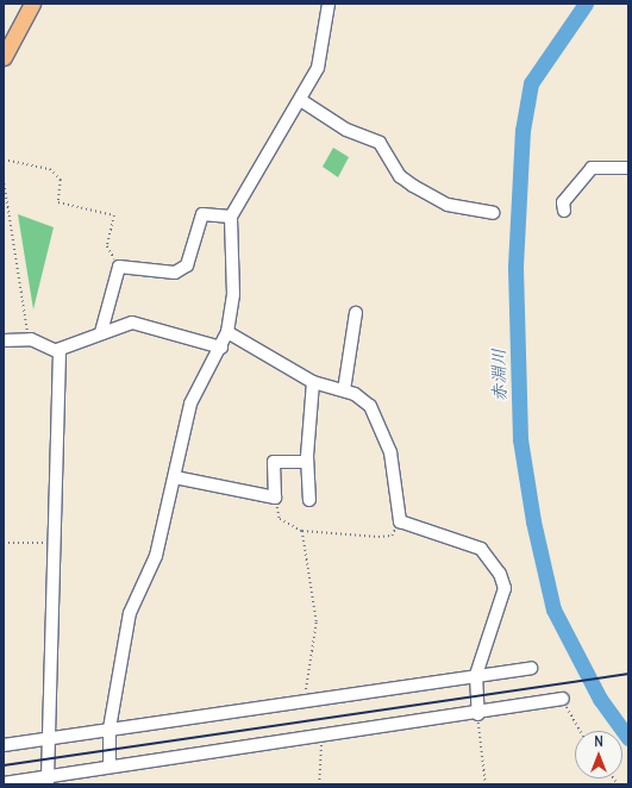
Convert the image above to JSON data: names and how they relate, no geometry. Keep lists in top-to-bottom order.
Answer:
{
  "water": ["赤淵川"],
  "north": "top"
}
